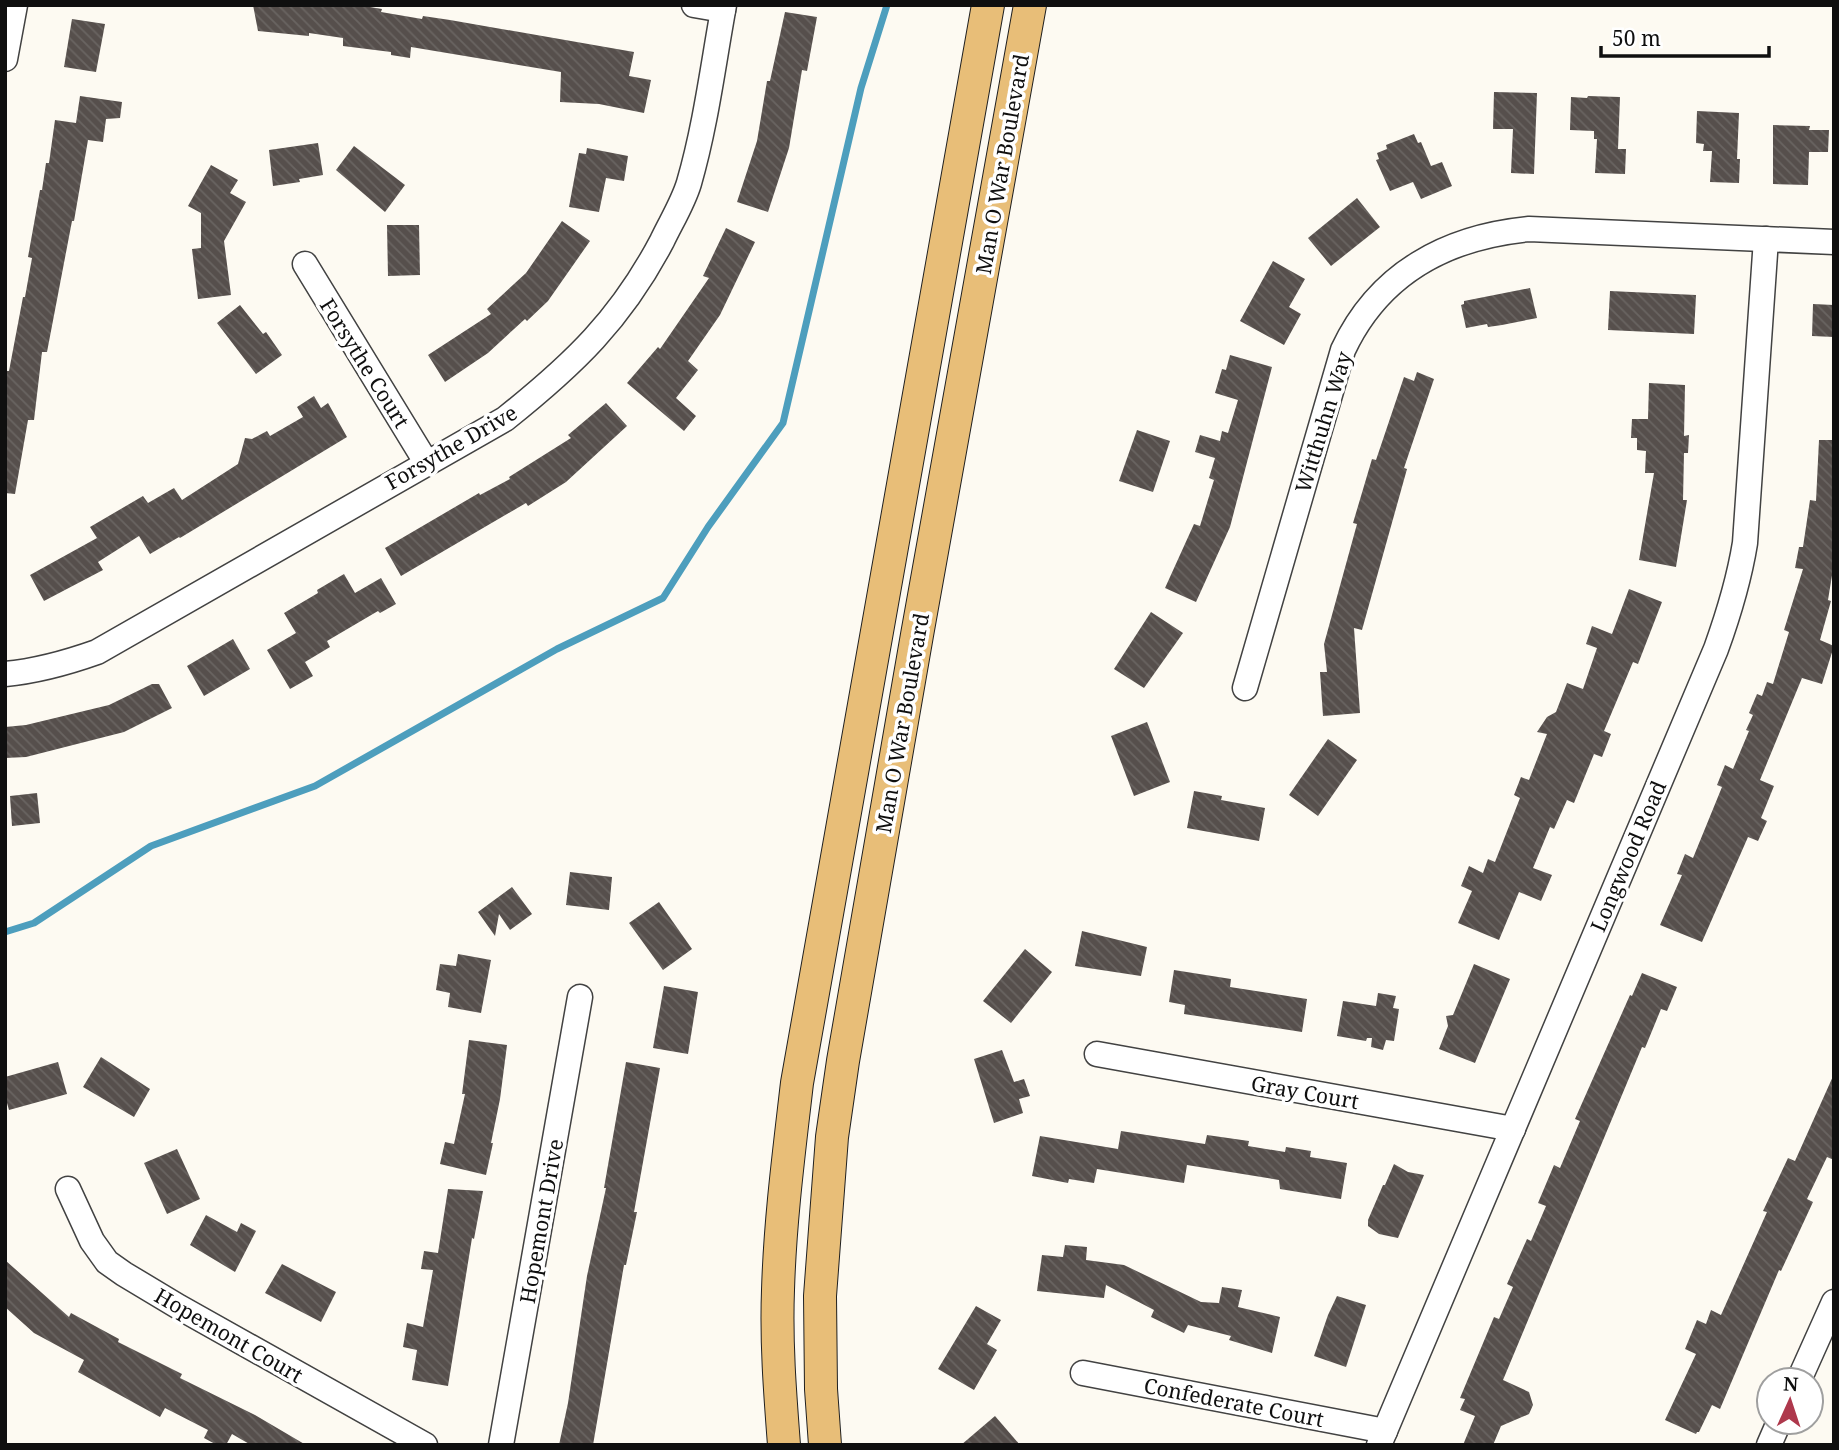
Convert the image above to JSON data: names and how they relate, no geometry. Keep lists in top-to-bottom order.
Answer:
{
  "streets": {
    "main road": ["Man O War Boulevard"],
    "street": [
      "Forsythe Court",
      "Witthuhn Way",
      "Forsythe Drive",
      "Longwood Road",
      "Gray Court",
      "Hopemont Drive",
      "Hopemont Court",
      "Confederate Court"
    ]
  },
  "crossings": [
    ["Forsythe Court", "Forsythe Drive"],
    ["Witthuhn Way", "Longwood Road"],
    ["Longwood Road", "Gray Court"],
    ["Longwood Road", "Confederate Court"]
  ],
  "scale_bar": "50 m",
  "north": "top"
}
